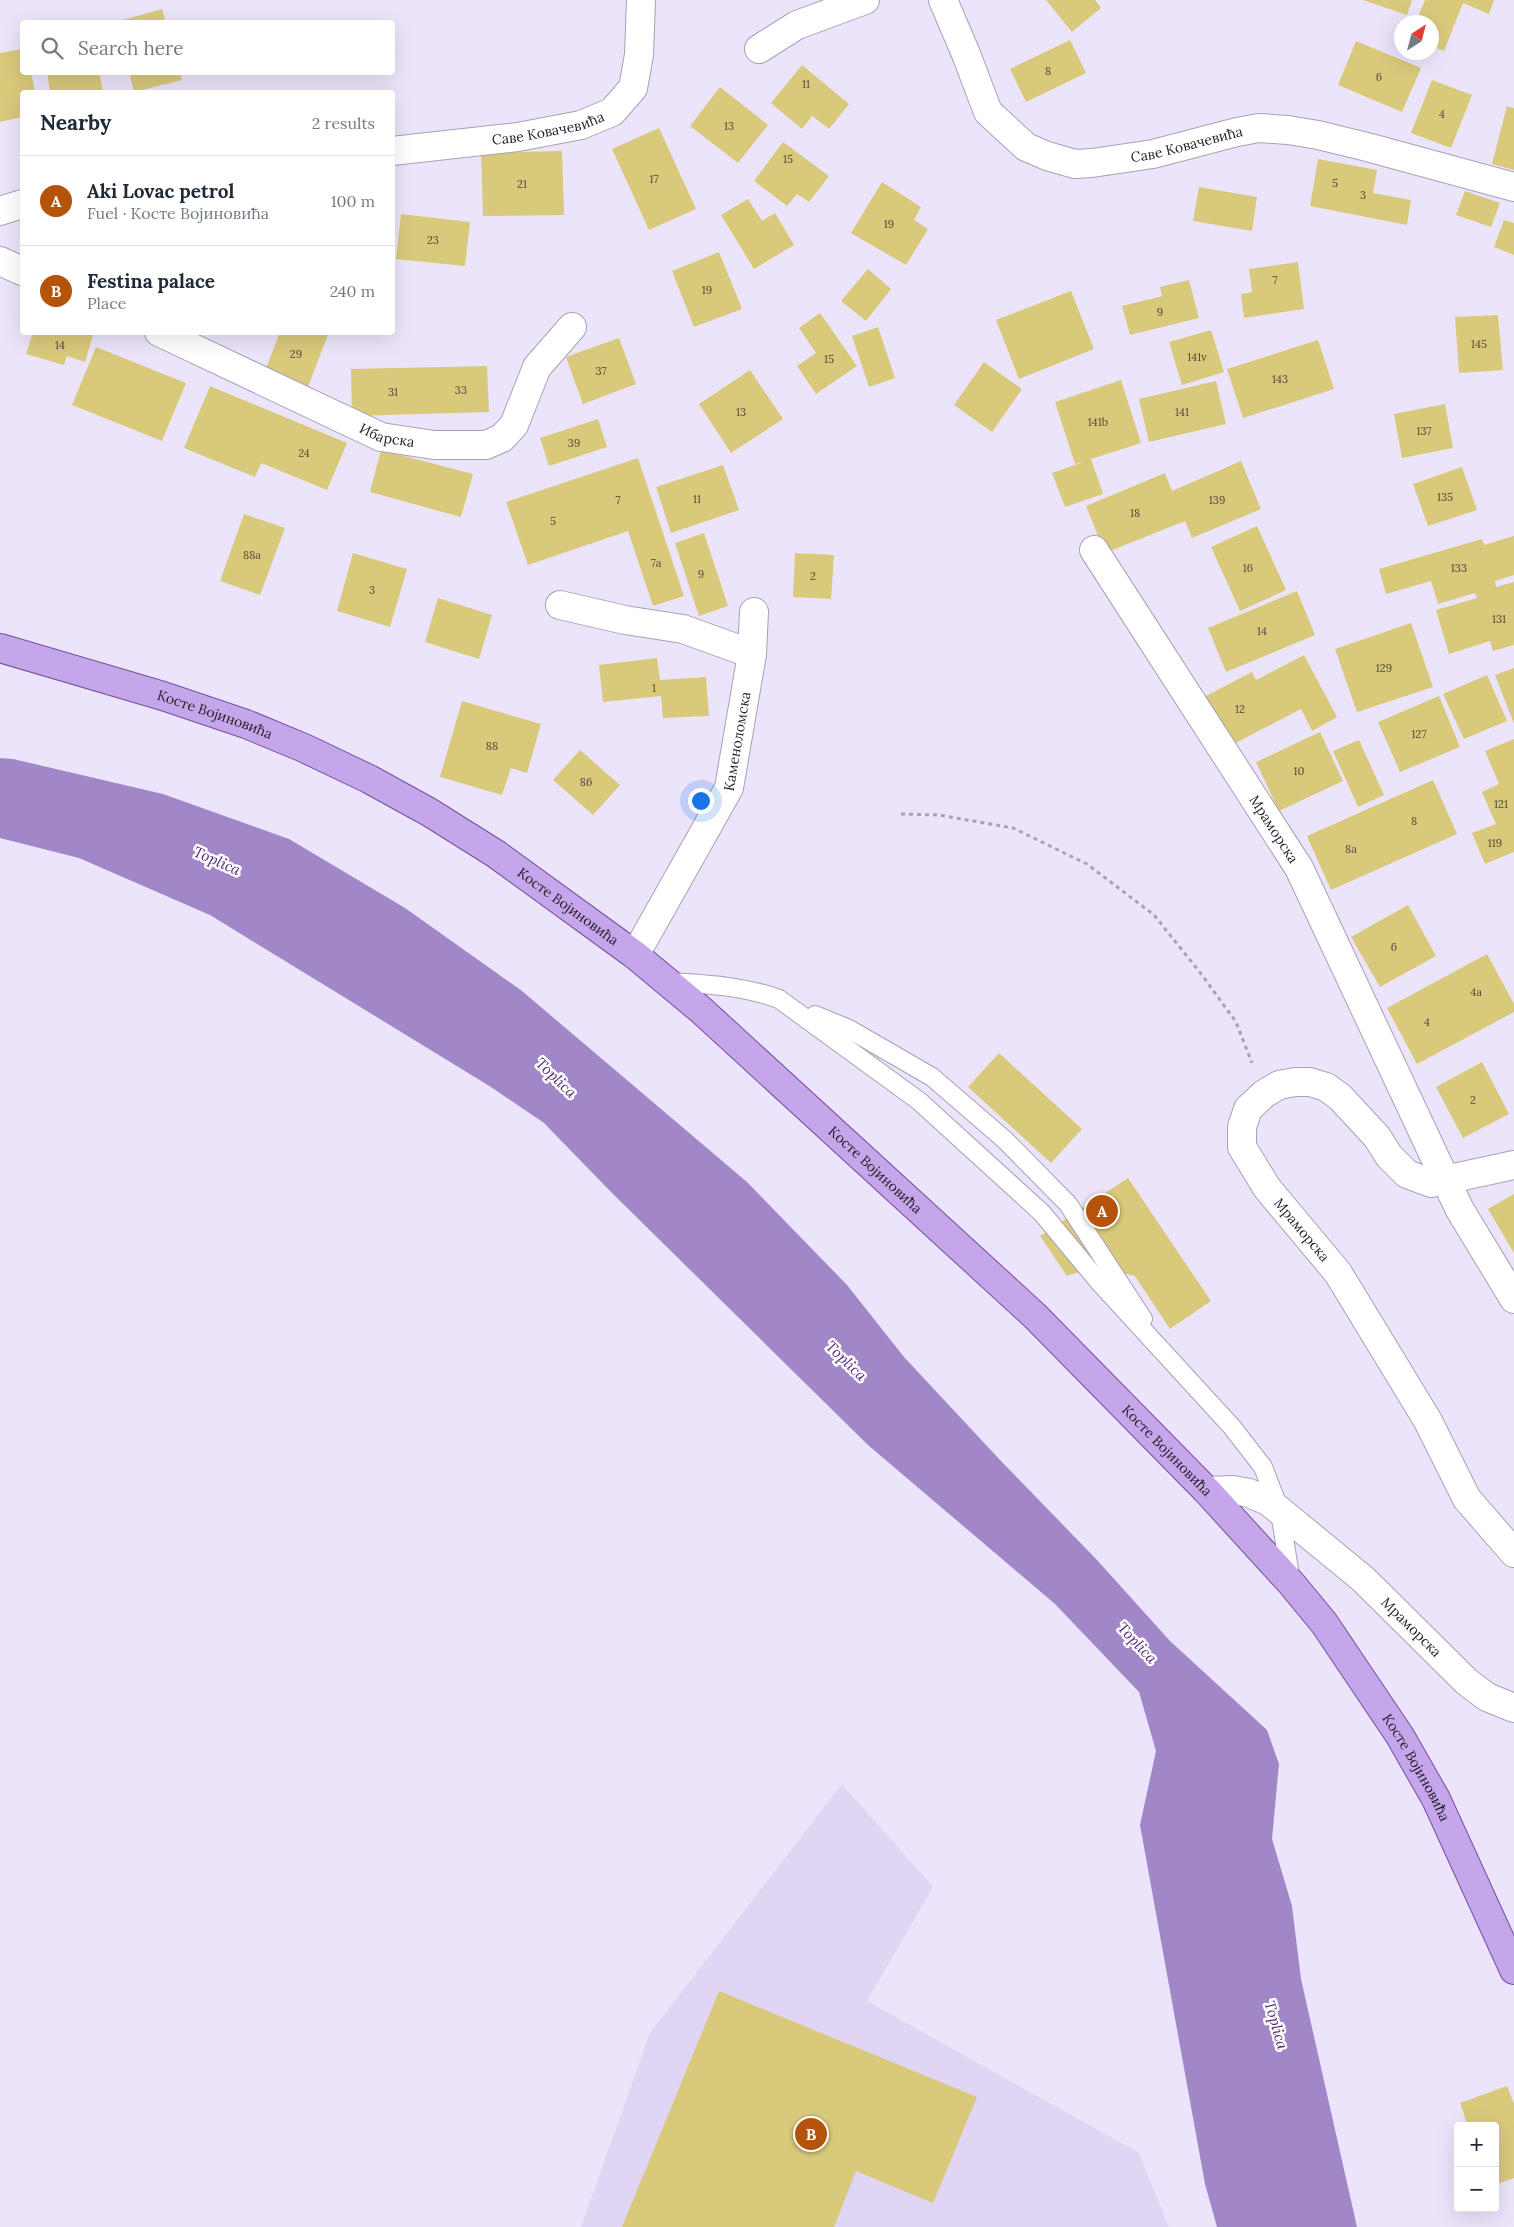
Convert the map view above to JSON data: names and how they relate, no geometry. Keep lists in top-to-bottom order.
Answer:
{
  "streets": {
    "main road": ["Косте Војиновића"],
    "street": [
      "Саве Ковачевића",
      "Ибарска",
      "Каменоломска",
      "Мраморска"
    ]
  },
  "crossings": [
    ["Косте Војиновића", "Каменоломска"],
    ["Косте Војиновића", "Мраморска"]
  ],
  "water": ["Toplica"],
  "house_numbers": [
    "8",
    "6",
    "11",
    "4",
    "13",
    "15",
    "17",
    "5",
    "21",
    "3",
    "19",
    "23",
    "7",
    "19",
    "9",
    "145",
    "14",
    "29",
    "141v",
    "15",
    "37",
    "143",
    "33",
    "31",
    "13",
    "141",
    "141b",
    "137",
    "39",
    "24",
    "135",
    "11",
    "7",
    "139",
    "18",
    "5",
    "88a",
    "7a",
    "16",
    "133",
    "9",
    "2",
    "3",
    "131",
    "14",
    "129",
    "1",
    "12",
    "127",
    "88",
    "10",
    "86",
    "121",
    "8",
    "119",
    "8a",
    "6",
    "4a",
    "4",
    "2"
  ],
  "north": "top right",
  "page": {
    "search": "Search here",
    "heading": ["Nearby", "2 results"],
    "list": [
      {
        "mark": "A",
        "name": "Aki Lovac petrol",
        "note": "Fuel · Косте Војиновића",
        "value": "100 m"
      },
      {
        "mark": "B",
        "name": "Festina palace",
        "note": "Place",
        "value": "240 m"
      }
    ],
    "pins": ["A", "B"],
    "map_buttons": ["+", "−"]
  }
}
